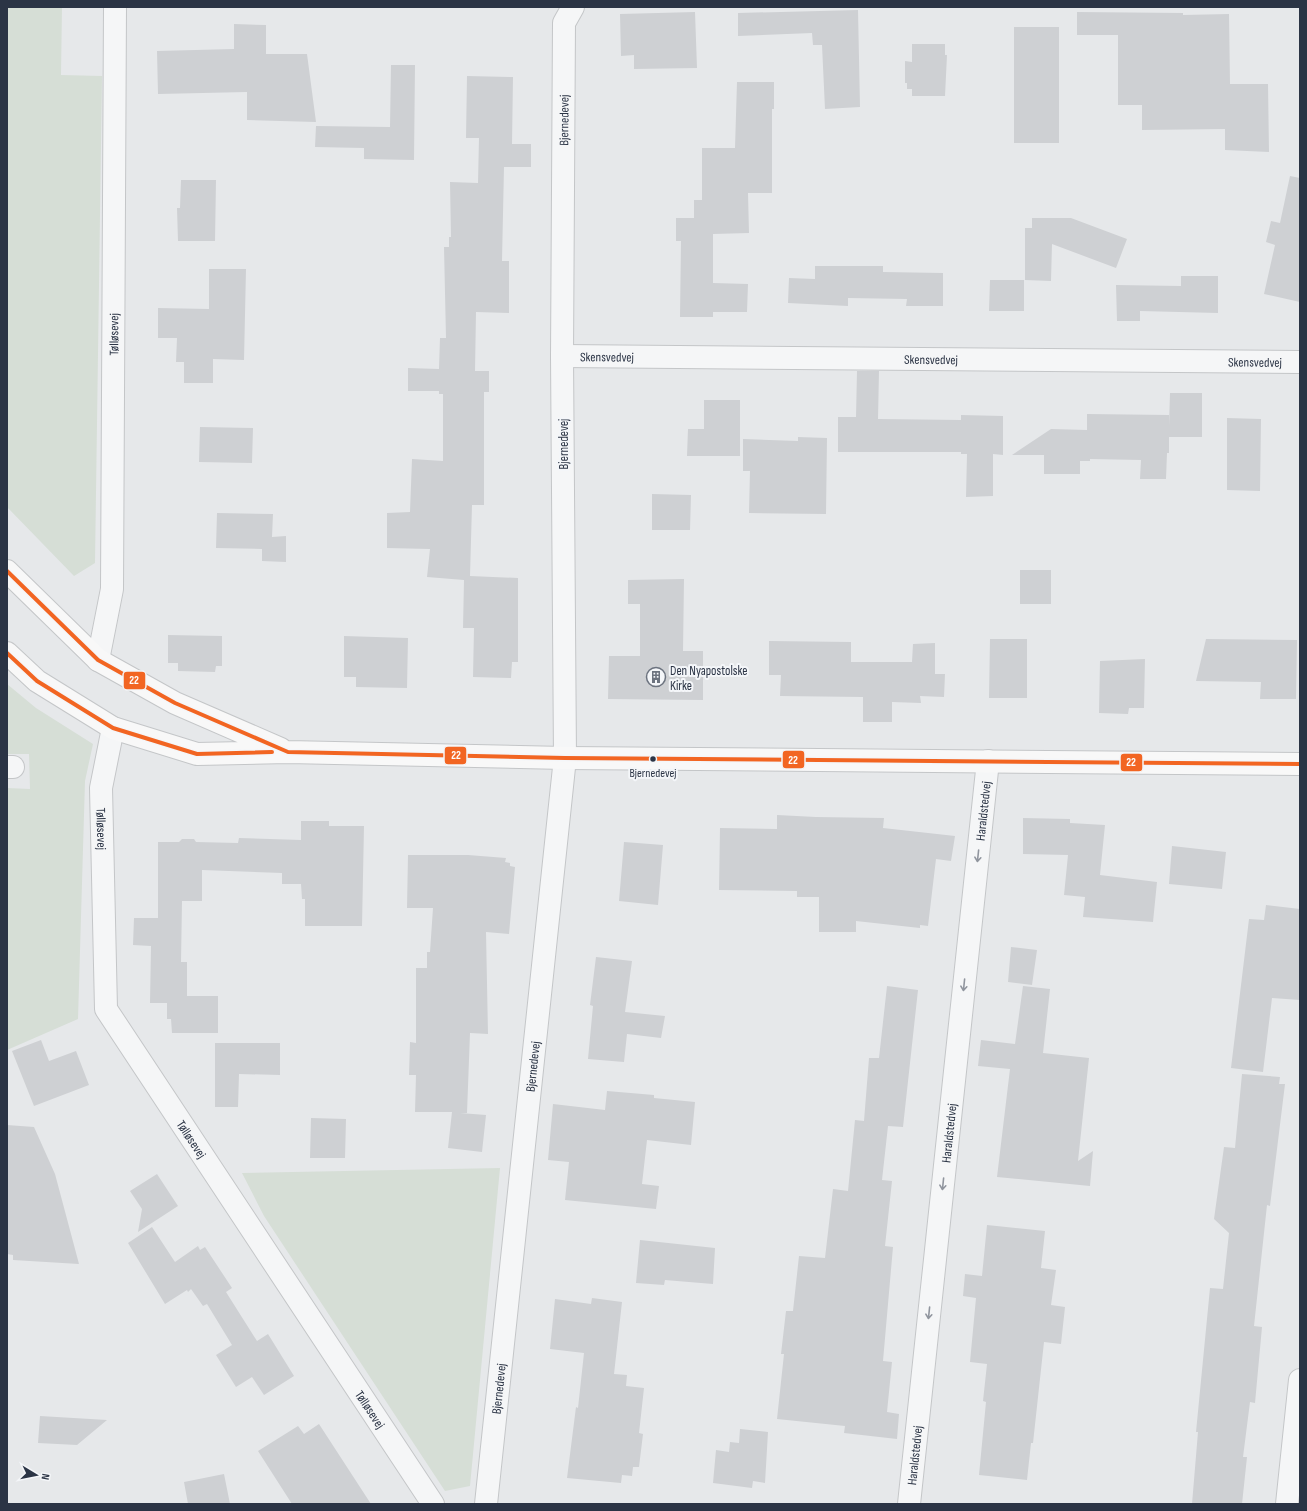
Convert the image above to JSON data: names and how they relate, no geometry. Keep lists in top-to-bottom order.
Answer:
{
  "streets": {
    "street": [
      "Bjernedevej",
      "Tølløsevej",
      "Skensvedvej",
      "Haraldstedvej"
    ]
  },
  "crossings": [
    ["Bjernedevej", "Skensvedvej"]
  ],
  "one_way": ["Haraldstedvej"],
  "places": {
    "building": ["Den Nyapostolske Kirke"],
    "other": ["Bjernedevej"]
  },
  "lines": ["transit line 22"],
  "north": "right"
}
